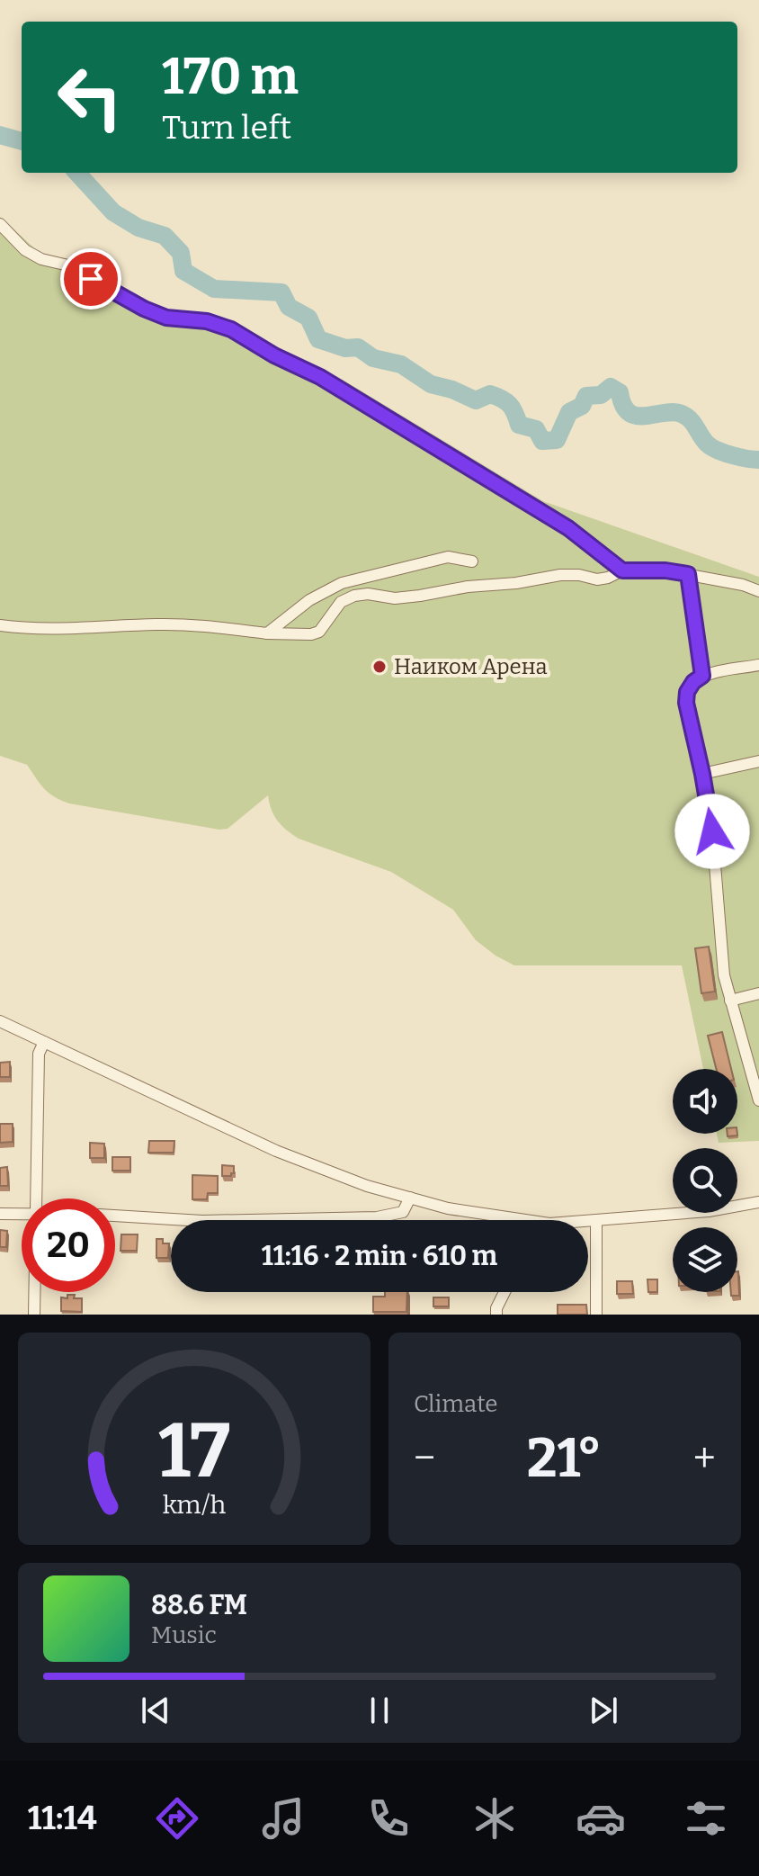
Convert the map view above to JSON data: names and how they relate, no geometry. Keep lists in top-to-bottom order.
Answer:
{
  "places": ["Наиком Арена"],
  "page": {
    "turn": ["170 m", "Turn left"],
    "limit": "20",
    "trip": "11:16 · 2 min · 610 m",
    "tile": "Climate",
    "heat": ["−", "21°", "+"],
    "song": ["88.6 FM", "Music"],
    "tabs": "11:14",
    "gauge": ["17", "km/h"]
  }
}
